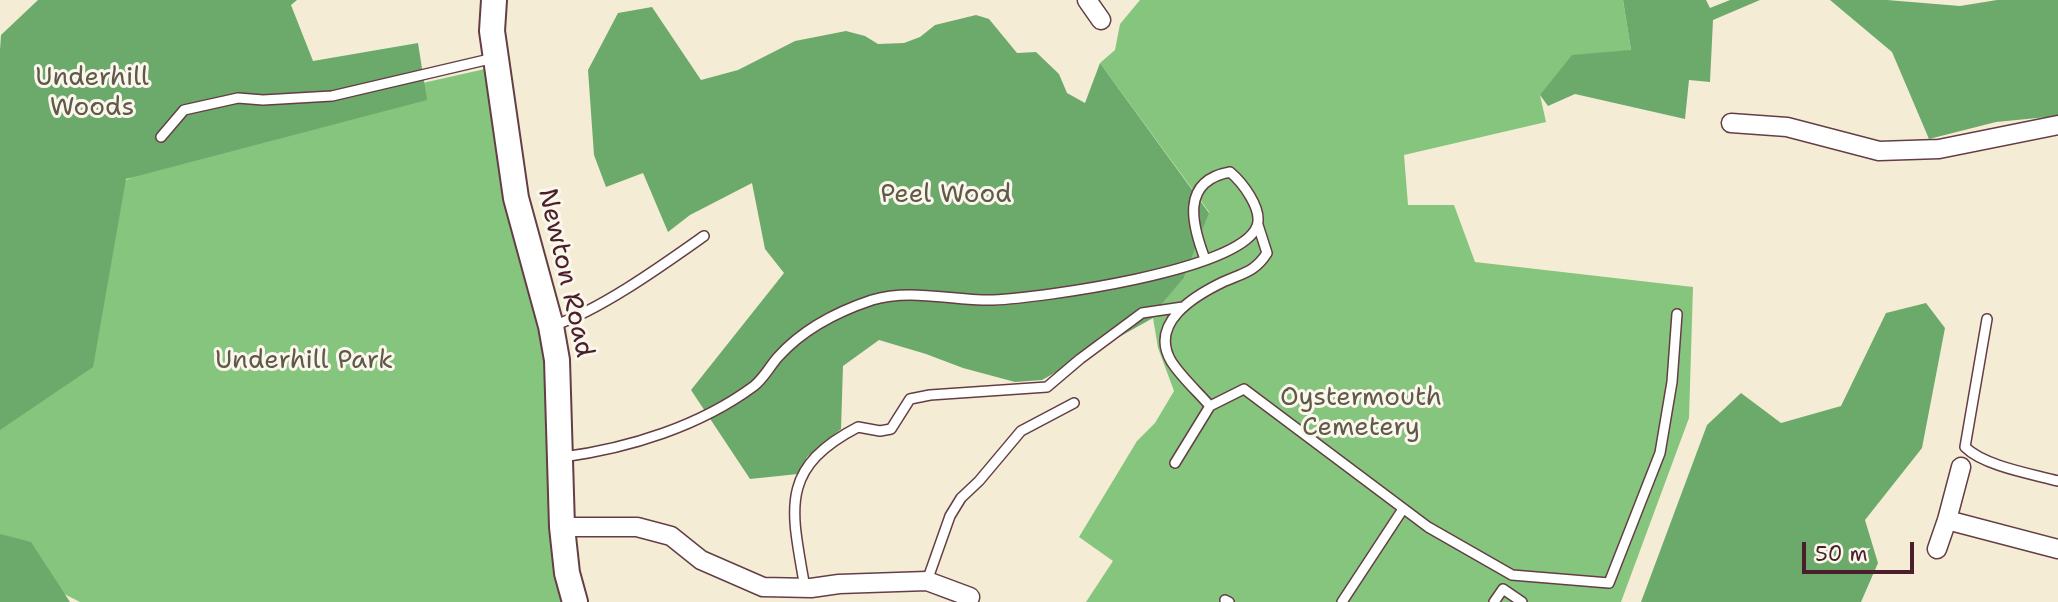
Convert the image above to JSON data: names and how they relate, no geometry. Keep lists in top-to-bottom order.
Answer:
{
  "streets": {
    "street": ["Newton Road"]
  },
  "parks": [
    "Underhill Woods",
    "Peel Wood",
    "Underhill Park",
    "Oystermouth Cemetery"
  ],
  "scale_bar": "50 m"
}
